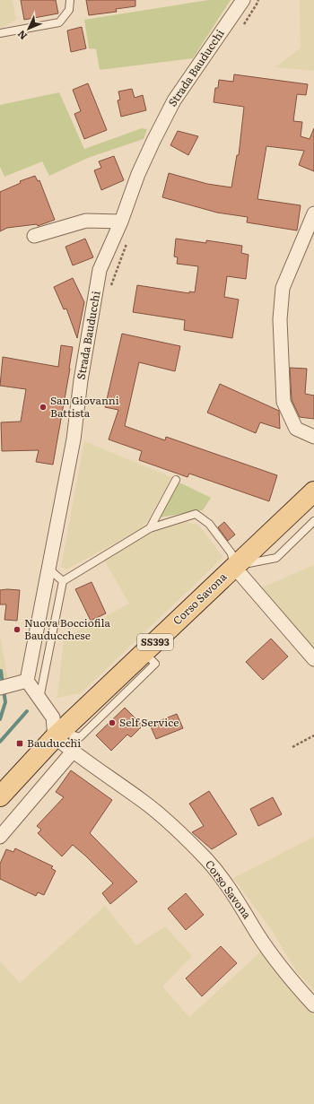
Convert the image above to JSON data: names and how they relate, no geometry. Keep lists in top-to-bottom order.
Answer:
{
  "streets": {
    "main road": ["Corso Savona", "SS393"],
    "street": ["Strada Bauducchi"]
  },
  "places": {
    "other": ["San Giovanni Battista", "Nuova Bocciofila Bauducchese", "Self Service"],
    "transit": ["Bauducchi"]
  },
  "north": "bottom left"
}
